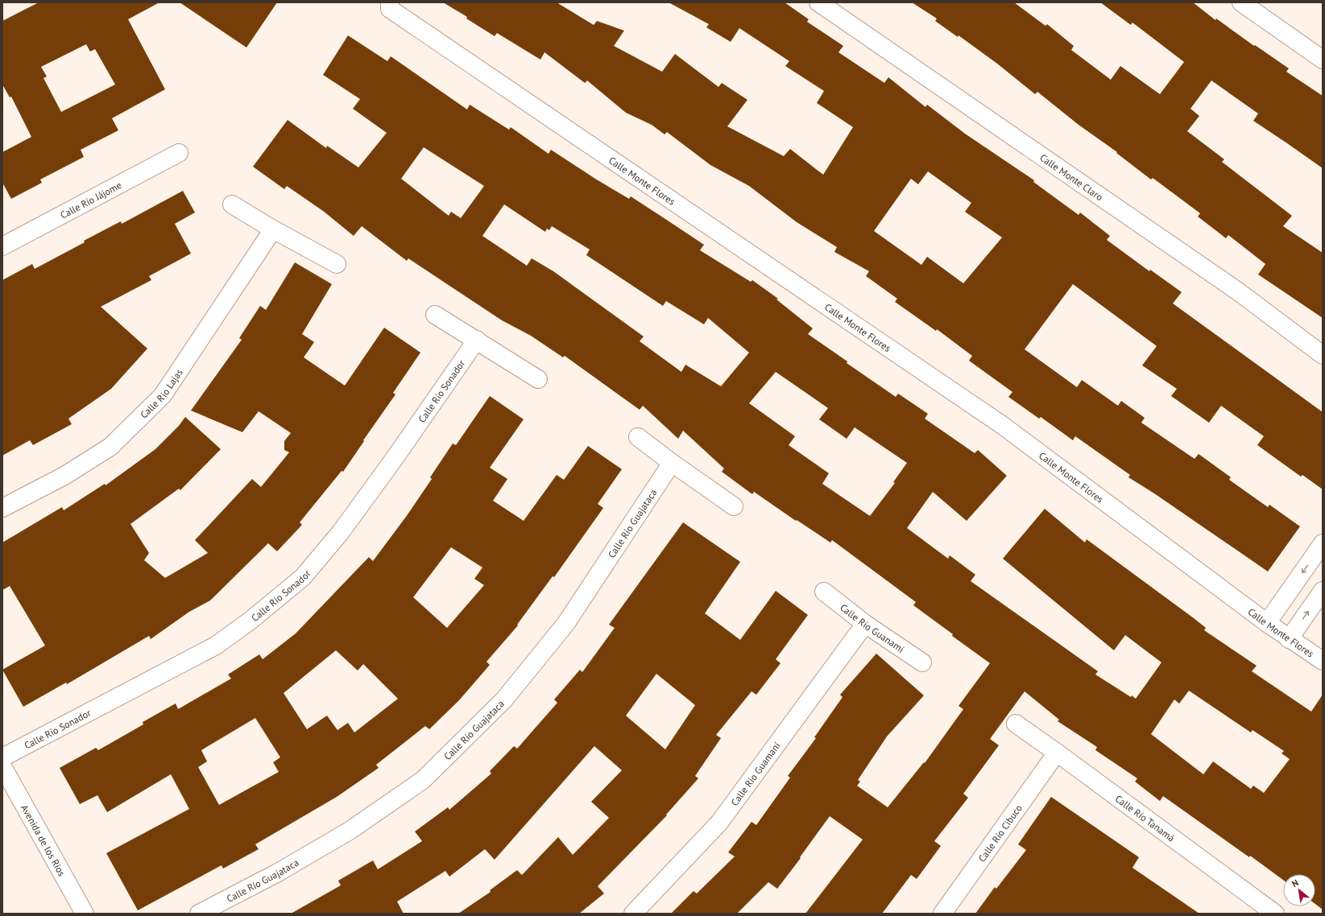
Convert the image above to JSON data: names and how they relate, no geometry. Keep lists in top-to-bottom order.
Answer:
{
  "streets": {
    "street": [
      "Calle Monte Claro",
      "Calle Monte Flores",
      "Calle Río Jájome",
      "Calle Río Sonador",
      "Calle Río Lajas",
      "Calle Río Guajataca",
      "Calle Río Guanamí",
      "Calle Río Guamaní",
      "Calle Río Tanamá",
      "Calle Río Cibuco",
      "Avenida de los Ríos"
    ]
  },
  "crossings": [
    ["Calle Río Guanamí", "Calle Río Guamaní"],
    ["Calle Río Tanamá", "Calle Río Cibuco"]
  ],
  "north": "top left"
}
